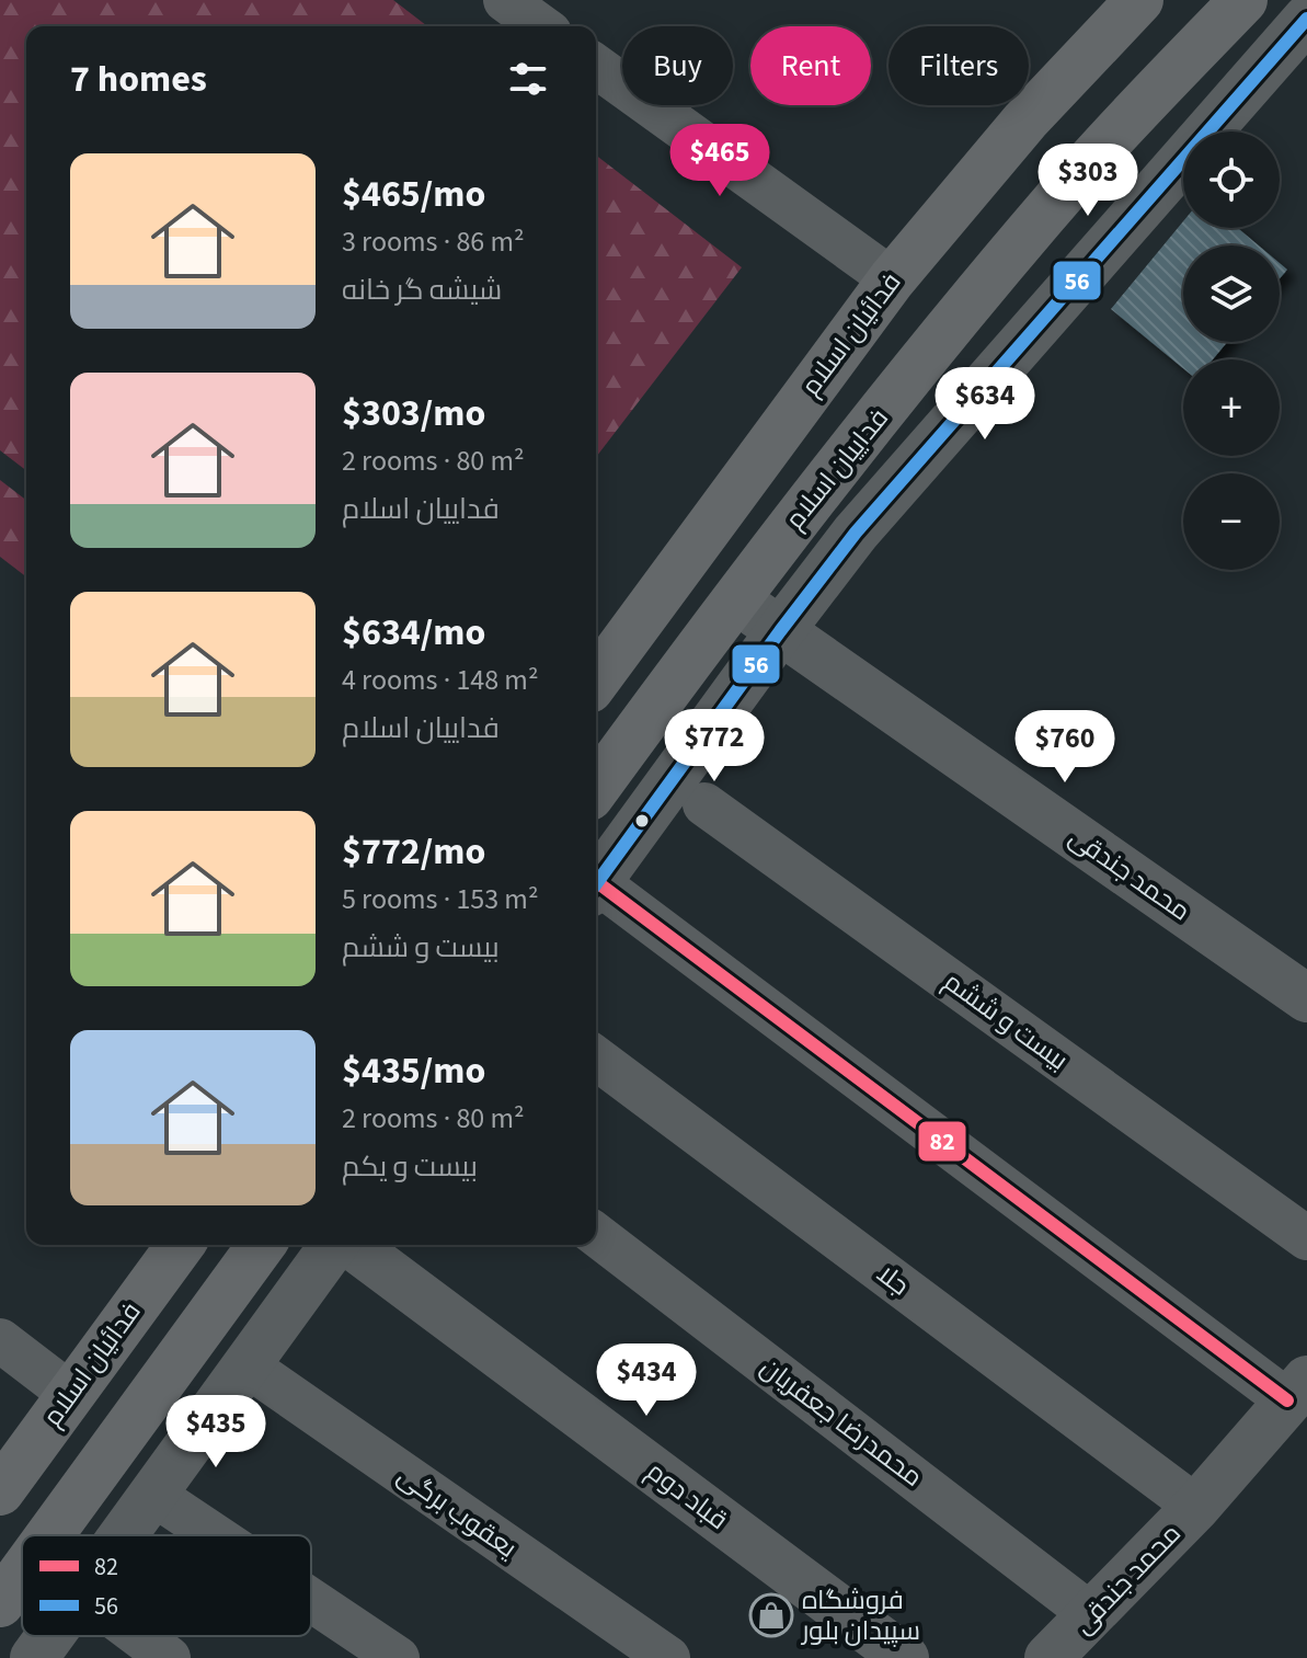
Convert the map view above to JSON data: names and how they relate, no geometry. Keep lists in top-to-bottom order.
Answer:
{
  "streets": {
    "main road": ["فدائیان اسلام", "فداییان اسلام"],
    "street": [
      "محمد جندقی",
      "بیست و ششم",
      "جلا",
      "محمدرضا جعفریان",
      "قباد دوم",
      "یعقوب برگی"
    ]
  },
  "crossings": [
    ["فداییان اسلام", "محمد جندقی"],
    ["محمد جندقی", "جلا"],
    ["محمد جندقی", "محمدرضا جعفریان"]
  ],
  "places": {
    "shop": ["فروشگاه سپیدان بلور"]
  },
  "lines": ["transit line 56", "transit line 82"],
  "legend": ["82", "56"],
  "page": {
    "chip": ["Buy", "Rent", "Filters"],
    "heading": "7 homes",
    "price": [
      "$465",
      "$303",
      "$634",
      "$772",
      "$760",
      "$434",
      "$435"
    ],
    "map_buttons": ["+", "−"],
    "list": [
      {
        "name": "$465/mo",
        "note": "3 rooms · 86 m² · شیشه گر خانه"
      },
      {
        "name": "$303/mo",
        "note": "2 rooms · 80 m² · فداییان اسلام"
      },
      {
        "name": "$634/mo",
        "note": "4 rooms · 148 m² · فداییان اسلام"
      },
      {
        "name": "$772/mo",
        "note": "5 rooms · 153 m² · بیست و ششم"
      },
      {
        "name": "$435/mo",
        "note": "2 rooms · 80 m² · بیست و یکم"
      }
    ]
  }
}
